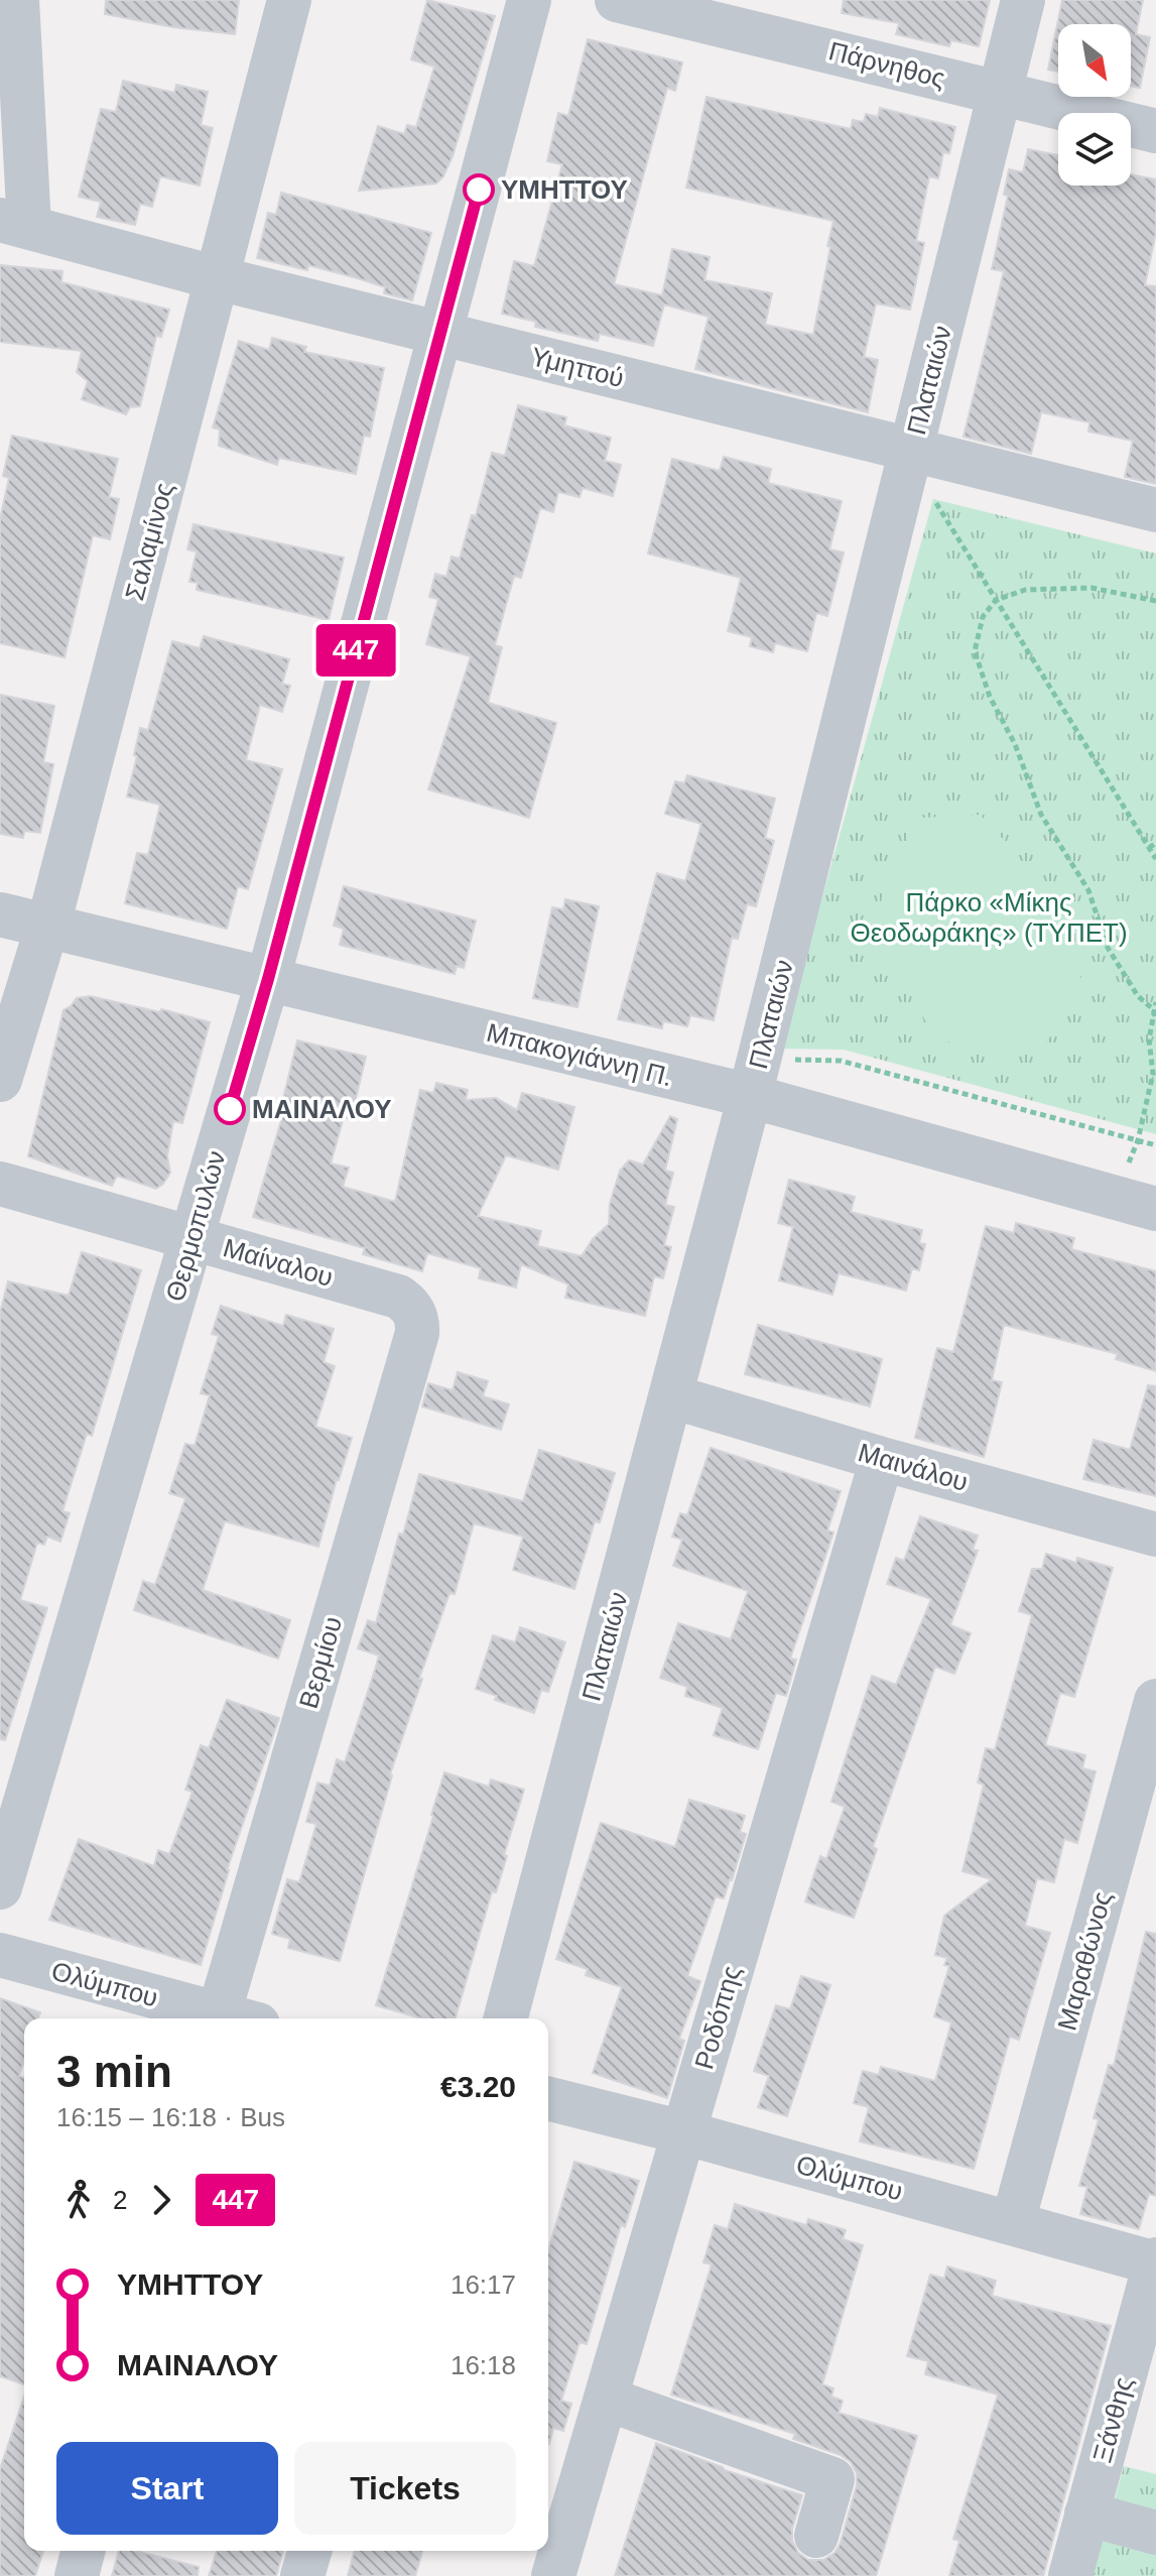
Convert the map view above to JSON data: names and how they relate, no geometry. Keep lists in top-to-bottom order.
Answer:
{
  "streets": {
    "street": [
      "Πάρνηθος",
      "Υμηττού",
      "Πλαταιών",
      "Σαλαμίνος",
      "Μπακογιάννη Π.",
      "Θερμοπυλών",
      "Μαίναλου",
      "Μαινάλου",
      "Βερμίου",
      "Μαραθώνος",
      "Ολύμπου",
      "Ροδόπης",
      "Ξάνθης"
    ]
  },
  "crossings": [
    ["Πάρνηθος", "Πλαταιών"],
    ["Υμηττού", "Πλαταιών"],
    ["Υμηττού", "Σαλαμίνος"],
    ["Υμηττού", "Θερμοπυλών"],
    ["Πλαταιών", "Μπακογιάννη Π."],
    ["Πλαταιών", "Μαινάλου"],
    ["Σαλαμίνος", "Μπακογιάννη Π."],
    ["Μπακογιάννη Π.", "Θερμοπυλών"],
    ["Θερμοπυλών", "Μαίναλου"],
    ["Μαίναλου", "Βερμίου"],
    ["Μαινάλου", "Ροδόπης"],
    ["Μαραθώνος", "Ολύμπου"],
    ["Ολύμπου", "Ροδόπης"],
    ["Ολύμπου", "Ξάνθης"]
  ],
  "parks": ["Πάρκο «Μίκης Θεοδωράκης» (ΤΥΠΕΤ)"],
  "places": ["ΥΜΗΤΤΟΥ", "ΜΑΙΝΑΛΟΥ"],
  "lines": ["bus line 447"],
  "north": "bottom right",
  "page": {
    "on_map": "447",
    "heading": ["3 min", "16:15 – 16:18 · Bus", "€3.20"],
    "legs": ["2", "447"],
    "list": [
      {
        "name": "ΥΜΗΤΤΟΥ",
        "value": "16:17"
      },
      {
        "name": "ΜΑΙΝΑΛΟΥ",
        "value": "16:18"
      }
    ],
    "buttons": ["Start", "Tickets"]
  }
}
